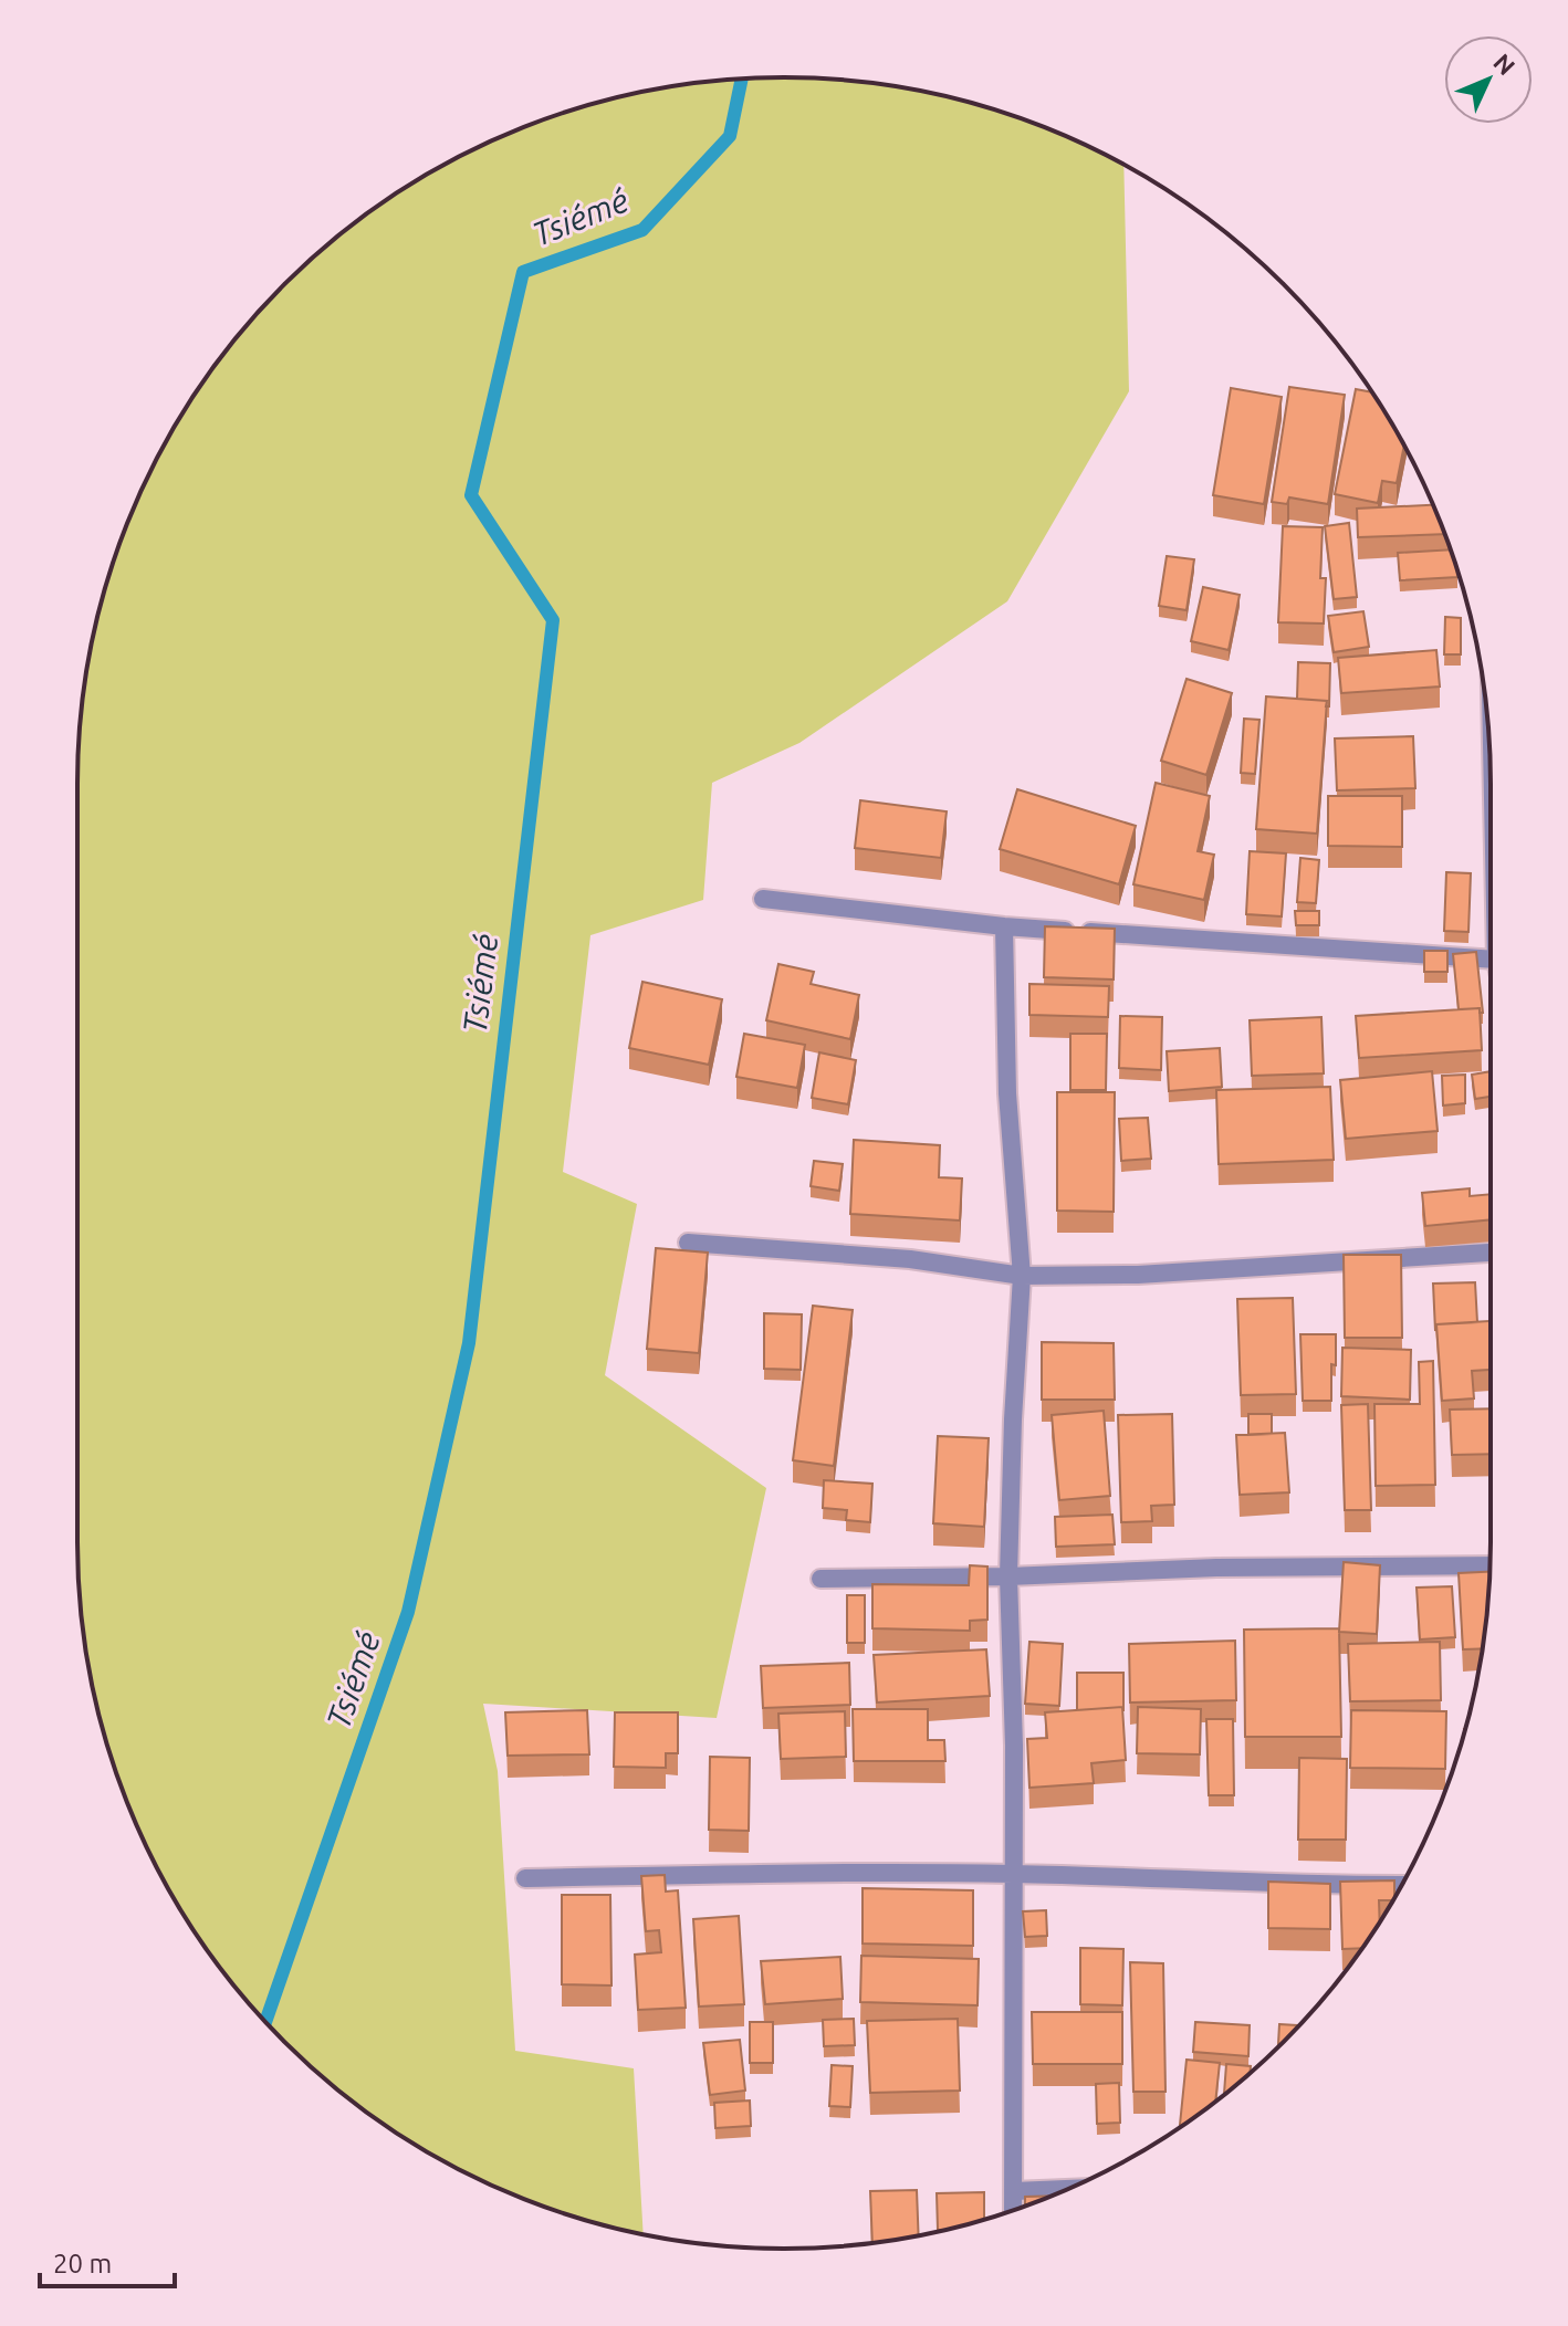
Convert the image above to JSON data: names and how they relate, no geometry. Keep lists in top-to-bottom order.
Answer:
{
  "water": ["Tsiémé"],
  "scale_bar": "20 m",
  "north": "top right"
}
